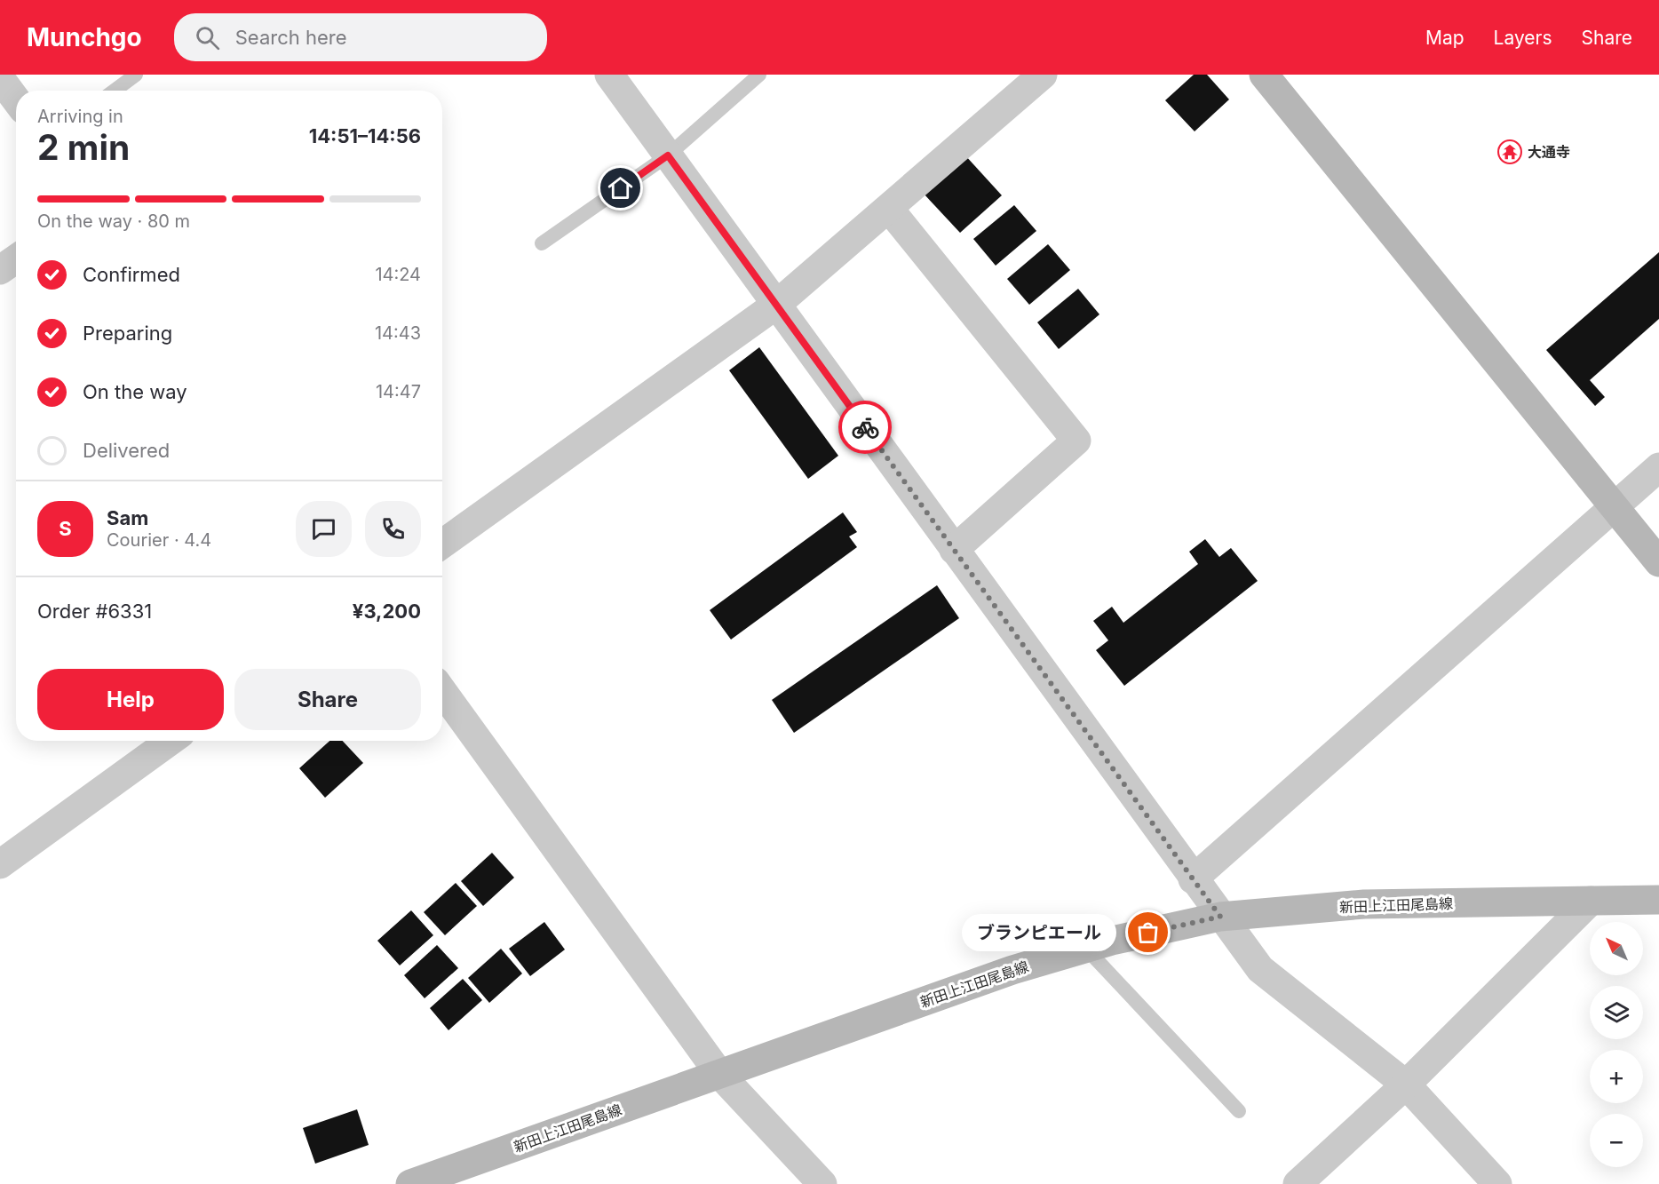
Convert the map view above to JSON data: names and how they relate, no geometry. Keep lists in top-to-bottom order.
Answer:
{
  "streets": {
    "main road": ["新田上江田尾島線"]
  },
  "places": {
    "temple": ["大通寺"],
    "other": ["ブランピエール"]
  },
  "north": "top left",
  "page": {
    "header": "Munchgo",
    "search": "Search here",
    "nav": ["Map", "Layers", "Share"],
    "heading": ["2 min", "Arriving in", "14:51–14:56"],
    "panel": [
      "Sam",
      "Courier · 4.4",
      "Order #6331",
      "¥3,200"
    ],
    "bar": "On the way · 80 m",
    "list": [
      ["Confirmed", "14:24"],
      ["Preparing", "14:43"],
      ["On the way", "14:47"],
      "Delivered"
    ],
    "round": "S",
    "buttons": ["Help", "Share"],
    "bubble": "ブランピエール",
    "map_buttons": ["+", "−"]
  }
}
